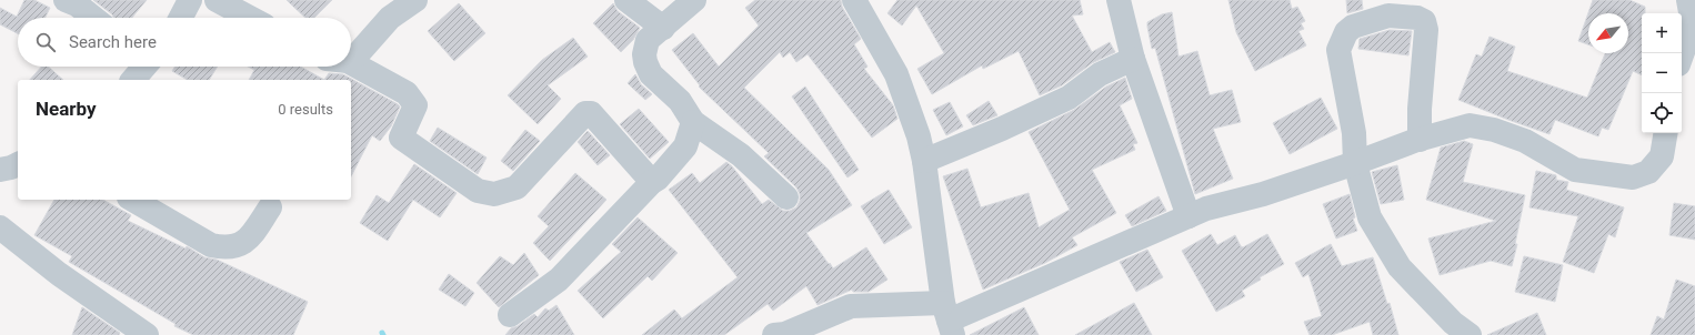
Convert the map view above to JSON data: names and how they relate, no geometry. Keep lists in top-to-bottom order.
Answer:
{
  "north": "bottom left",
  "page": {
    "map_buttons": ["+", "−"],
    "search": "Search here",
    "heading": ["Nearby", "0 results"]
  }
}
